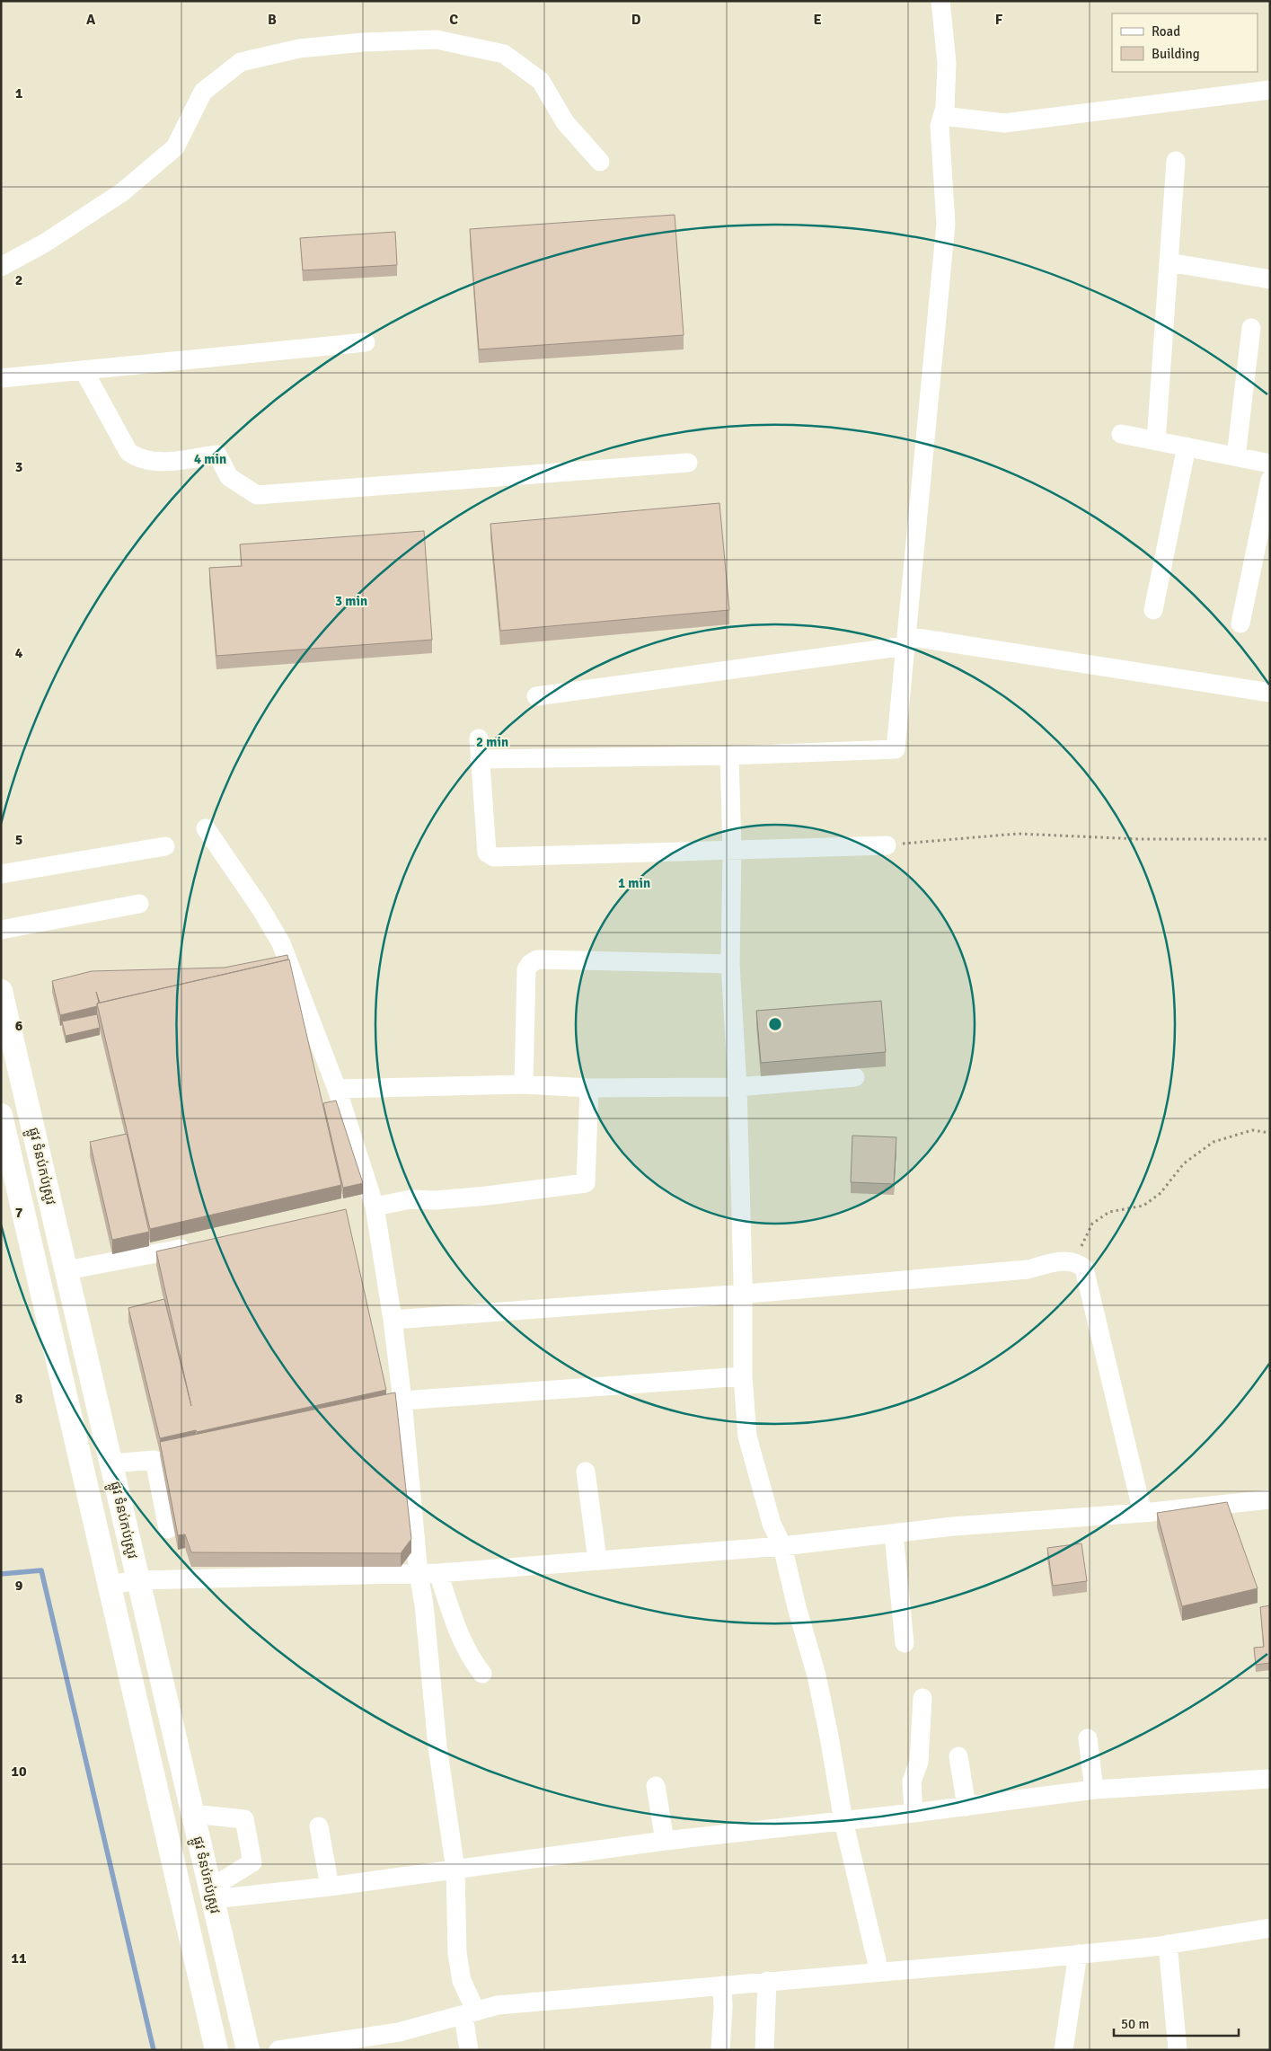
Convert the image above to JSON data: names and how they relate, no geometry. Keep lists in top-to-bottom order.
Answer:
{
  "streets": {
    "main road": ["ផ្លូវ ទំនប់កប់ស្រូវ"]
  },
  "legend": ["Road", "Building"],
  "scale_bar": "50 m",
  "grid": {
    "columns": [
      "A",
      "B",
      "C",
      "D",
      "E",
      "F"
    ],
    "rows": [
      "1",
      "2",
      "3",
      "4",
      "5",
      "6",
      "7",
      "8",
      "9",
      "10",
      "11"
    ]
  },
  "rings": [
    "4 min",
    "3 min",
    "2 min",
    "1 min"
  ]
}
